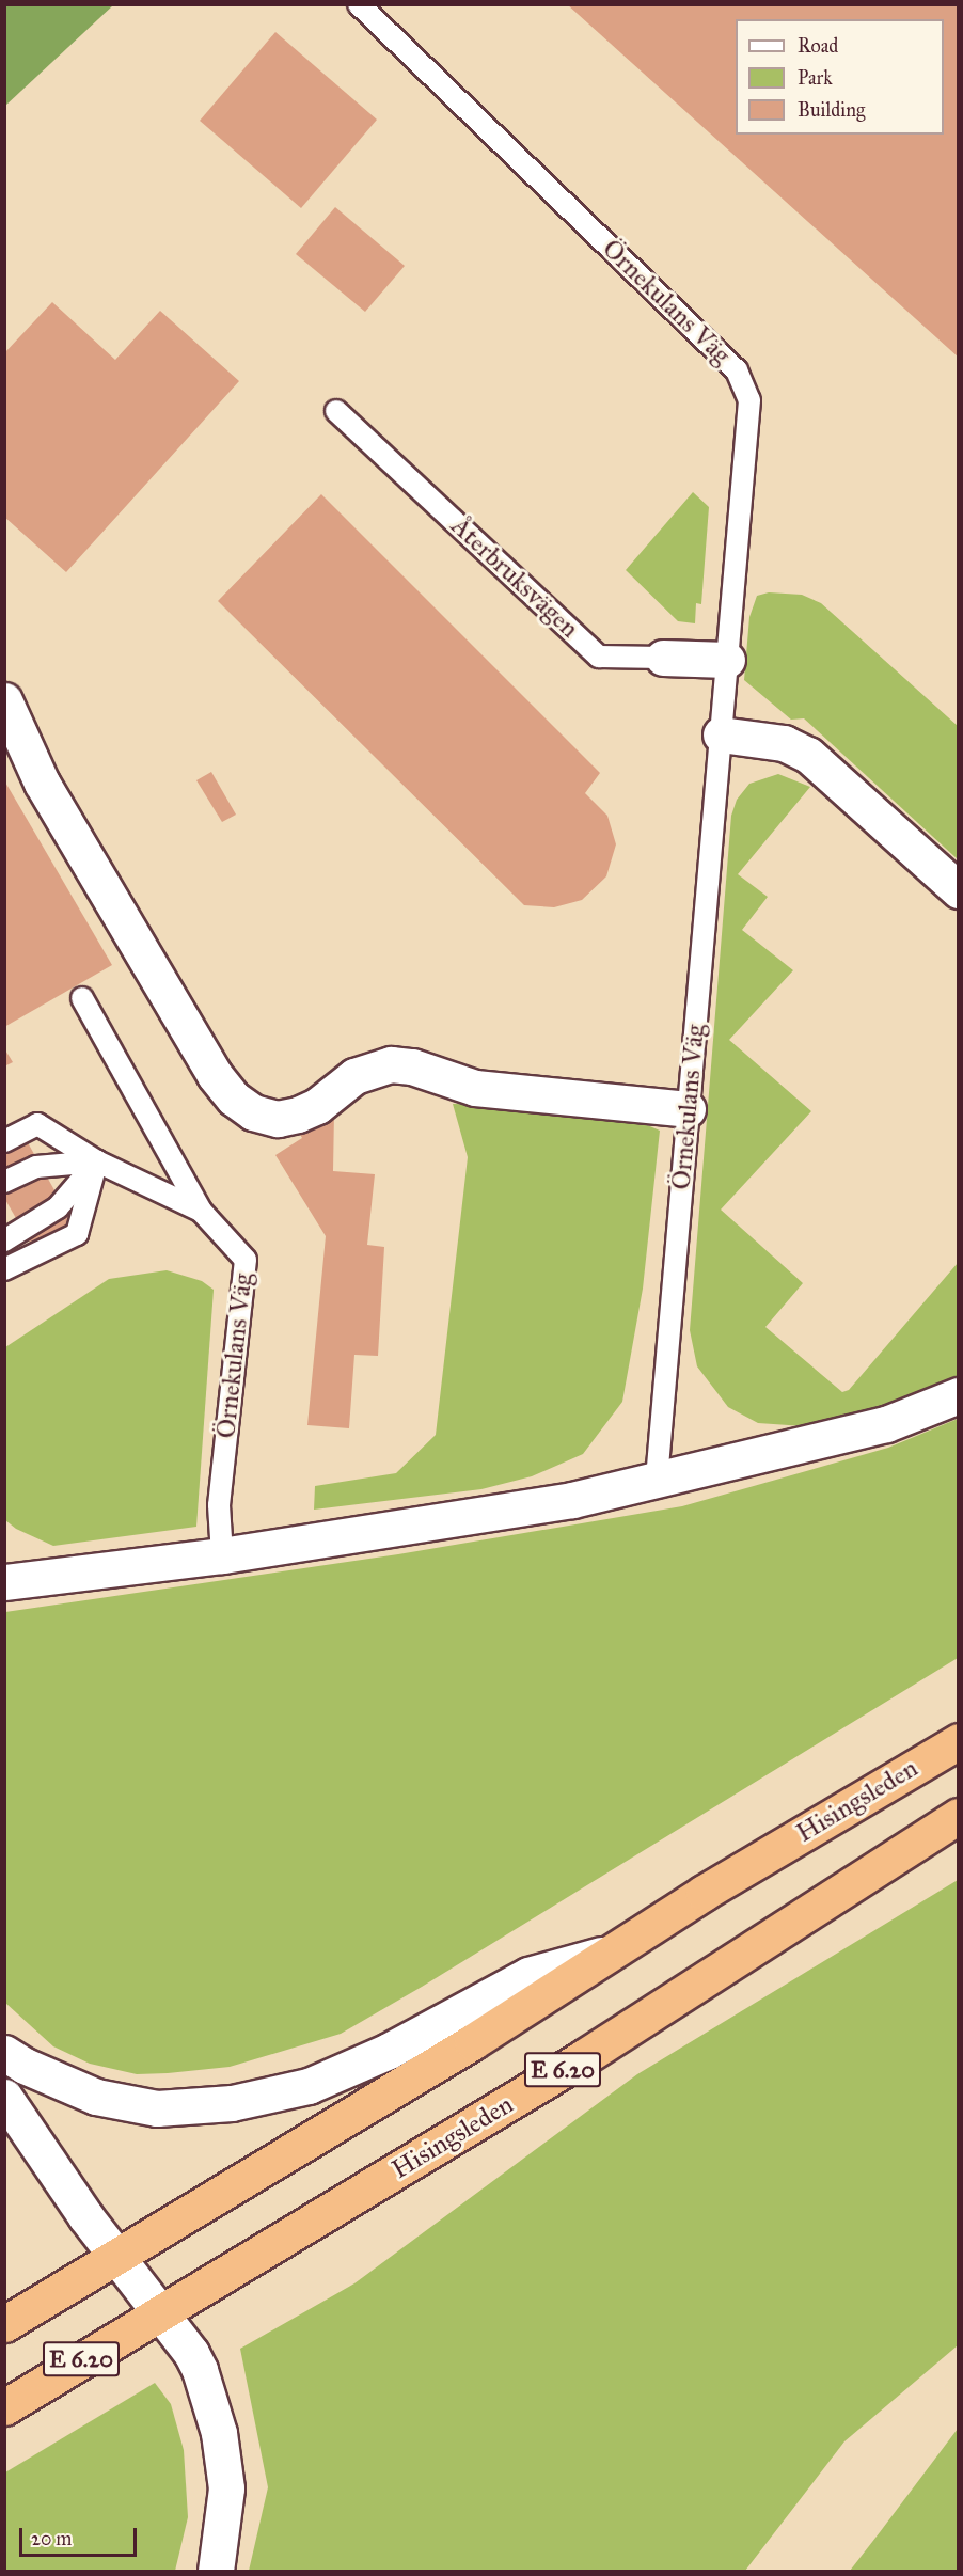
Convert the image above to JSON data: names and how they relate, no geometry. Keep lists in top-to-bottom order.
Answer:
{
  "streets": {
    "highway": ["Hisingsleden", "E 6.20"],
    "street": ["Återbruksvägen"],
    "lane": ["Örnekulans Väg"]
  },
  "crossings": [
    ["Örnekulans Väg", "Återbruksvägen"]
  ],
  "legend": ["Road", "Park", "Building"],
  "scale_bar": "20 m"
}
